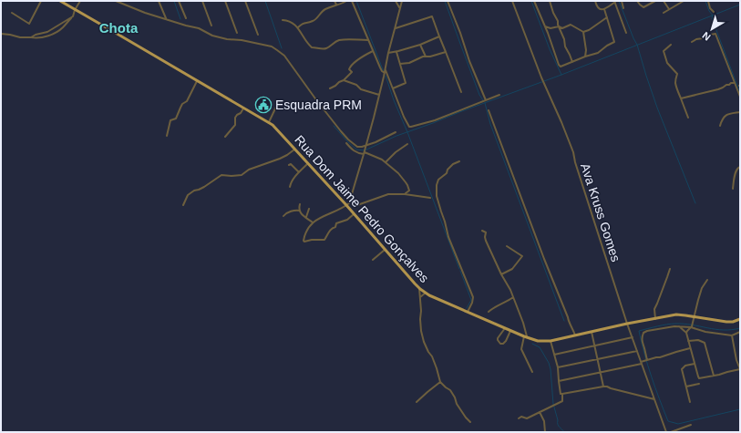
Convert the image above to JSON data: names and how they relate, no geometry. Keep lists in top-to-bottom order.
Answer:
{
  "streets": {
    "main road": ["Rua Dom Jaime Pedro Gonçalves"],
    "street": ["Ava Kruss Gomes"]
  },
  "crossings": [
    ["Rua Dom Jaime Pedro Gonçalves", "Ava Kruss Gomes"]
  ],
  "districts": ["Chota"],
  "places": {
    "public building": ["Esquadra PRM"]
  },
  "north": "bottom left"
}
